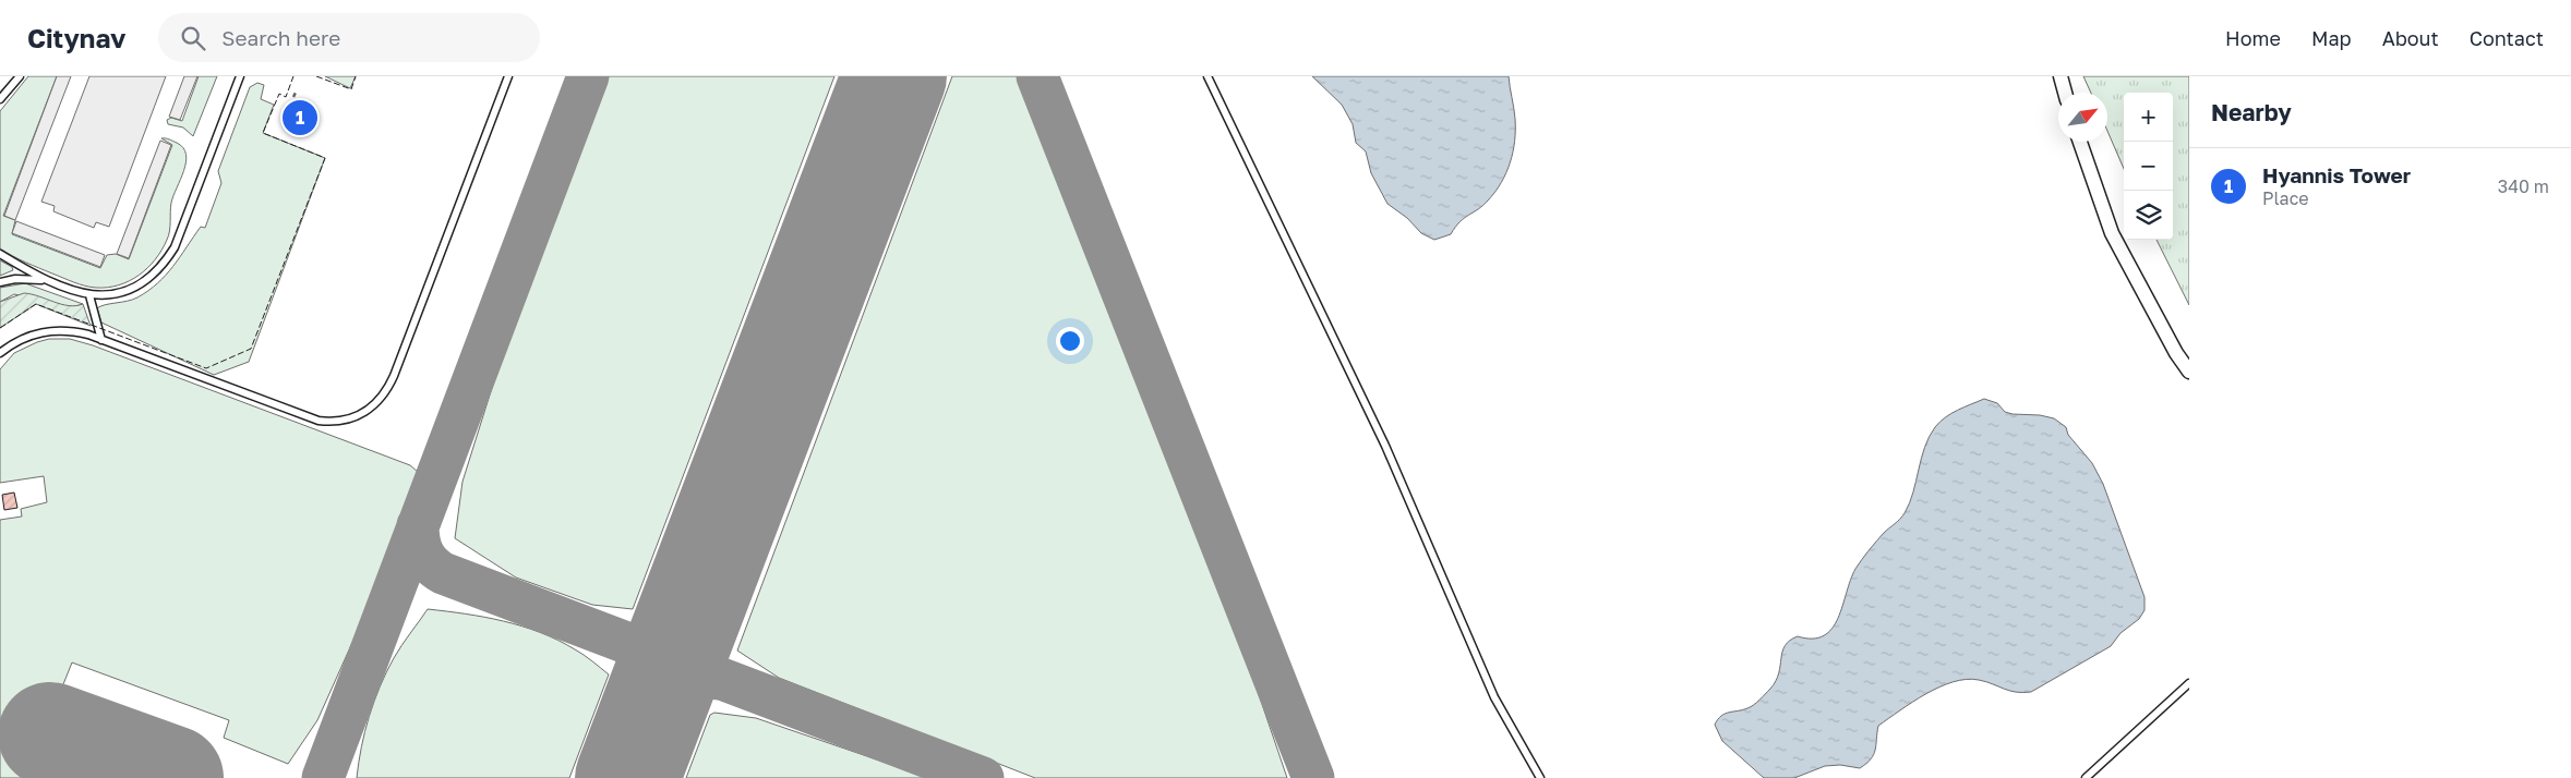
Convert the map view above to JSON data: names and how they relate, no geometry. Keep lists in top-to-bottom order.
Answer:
{
  "north": "top right",
  "page": {
    "header": "Citynav",
    "search": "Search here",
    "nav": [
      "Home",
      "Map",
      "About",
      "Contact"
    ],
    "heading": "Nearby",
    "map_buttons": ["+", "−"],
    "pins": "1",
    "list": [
      {
        "mark": "1",
        "name": "Hyannis Tower",
        "note": "Place",
        "value": "340 m"
      }
    ]
  }
}
